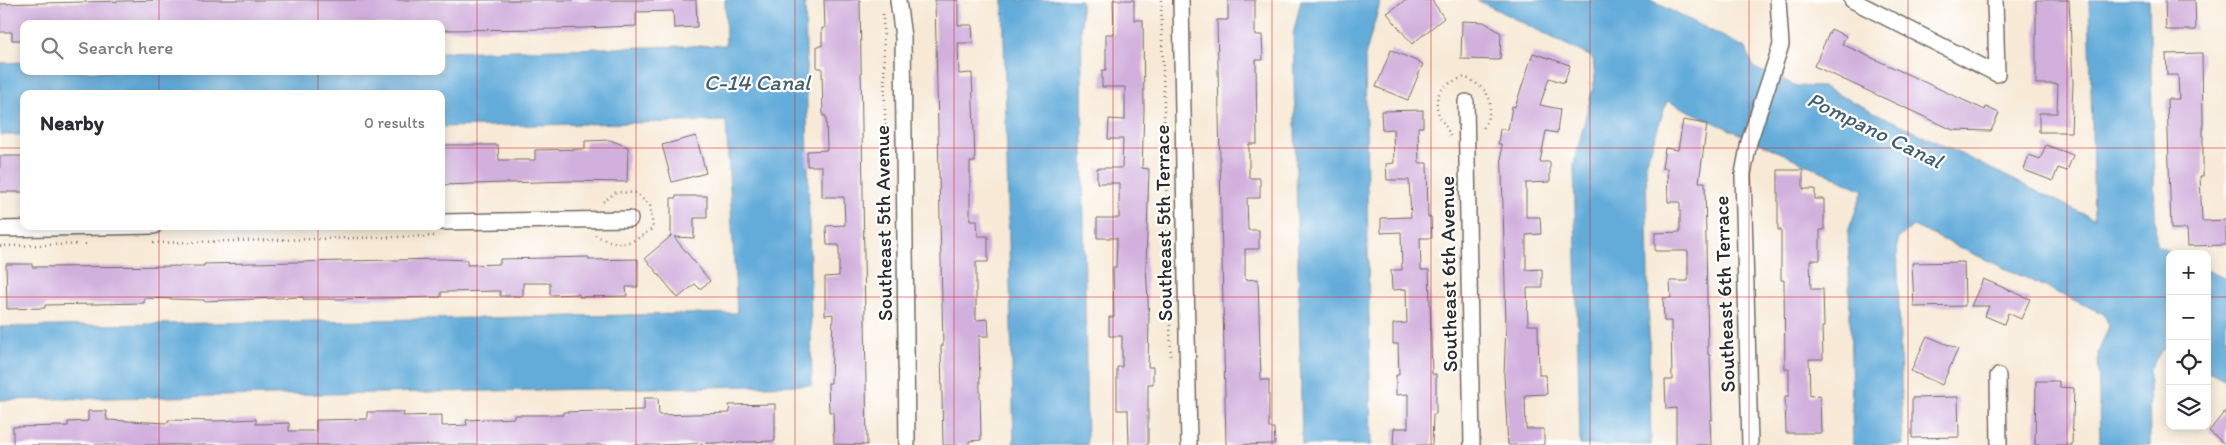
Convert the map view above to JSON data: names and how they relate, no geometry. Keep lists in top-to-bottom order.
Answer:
{
  "streets": {
    "street": [
      "Southeast 5th Avenue",
      "Southeast 5th Terrace",
      "Southeast 6th Avenue",
      "Southeast 6th Terrace"
    ]
  },
  "water": ["C-14 Canal", "Pompano Canal"],
  "page": {
    "search": "Search here",
    "heading": ["Nearby", "0 results"],
    "map_buttons": ["+", "−"]
  }
}
